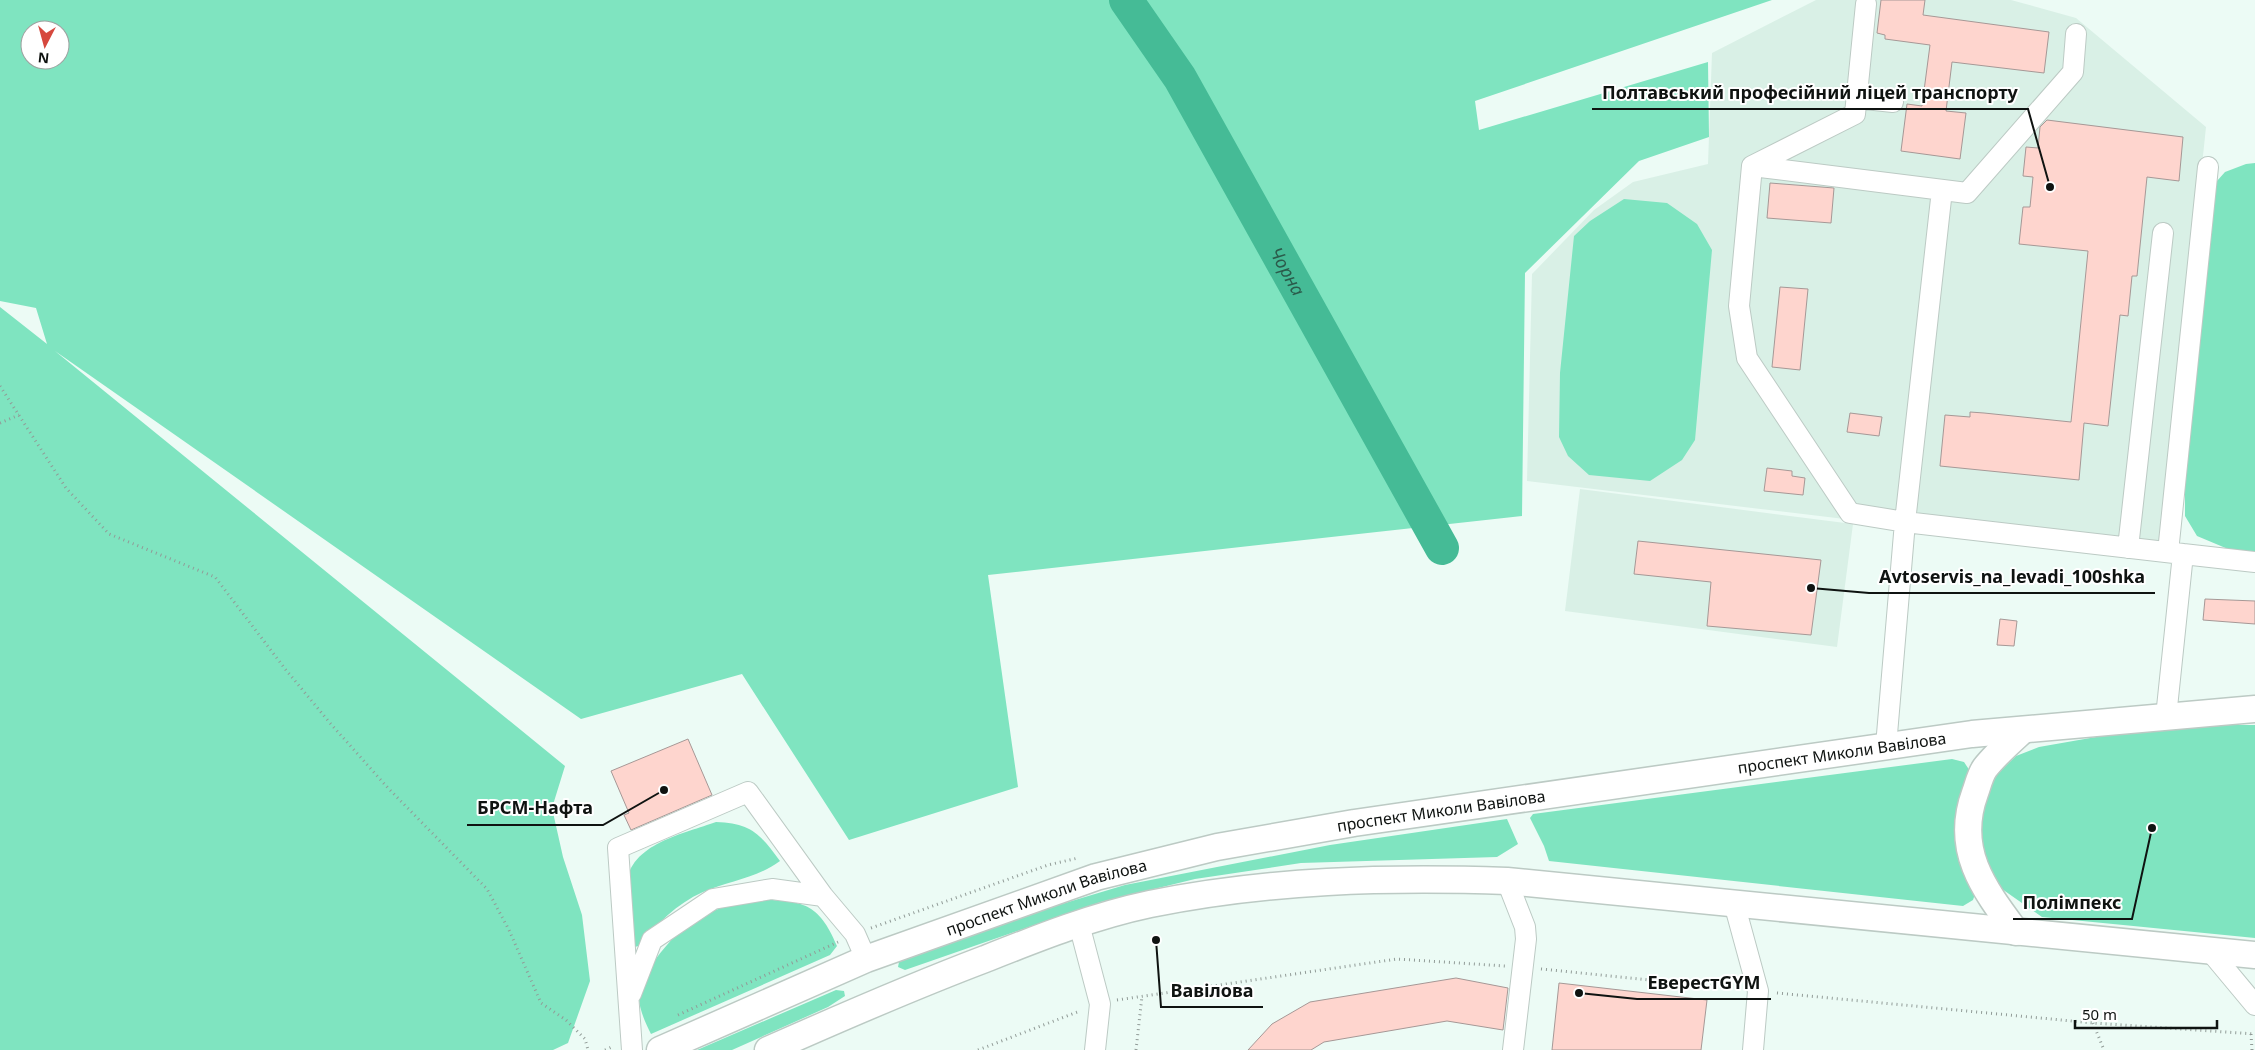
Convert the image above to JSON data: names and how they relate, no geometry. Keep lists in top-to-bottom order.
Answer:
{
  "streets": {
    "main road": ["проспект Миколи Вавілова"]
  },
  "water": ["Чорна"],
  "places": [
    "Полтавський професійний ліцей транспорту",
    "Avtoservis_na_levadi_100shka",
    "БРСМ-Нафта",
    "Полімпекс",
    "Вавілова",
    "ЕверестGYM"
  ],
  "scale_bar": "50 m",
  "north": "bottom"
}
